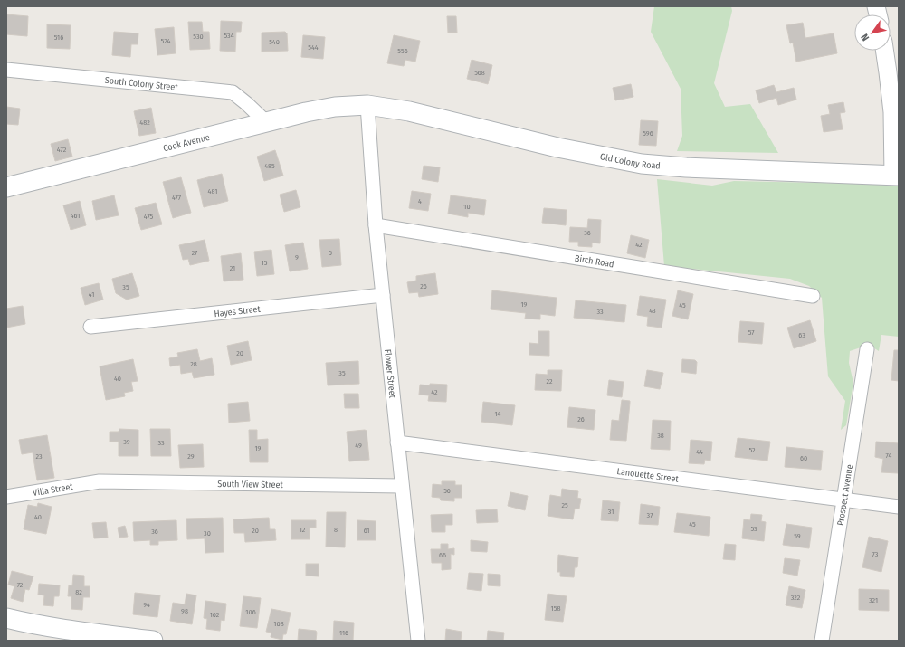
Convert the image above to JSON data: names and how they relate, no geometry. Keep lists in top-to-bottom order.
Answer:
{
  "streets": {
    "main road": ["Cook Avenue", "Old Colony Road"],
    "street": [
      "South Colony Street",
      "Birch Road",
      "Hayes Street",
      "Flower Street",
      "Lanouette Street",
      "South View Street",
      "Villa Street",
      "Prospect Avenue"
    ]
  },
  "crossings": [
    ["South Colony Street", "Cook Avenue"],
    ["Cook Avenue", "Old Colony Road"],
    ["Cook Avenue", "Flower Street"],
    ["Old Colony Road", "Flower Street"],
    ["Birch Road", "Flower Street"],
    ["Hayes Street", "Flower Street"],
    ["Flower Street", "Lanouette Street"],
    ["Flower Street", "South View Street"],
    ["Lanouette Street", "Prospect Avenue"],
    ["South View Street", "Villa Street"]
  ],
  "house_numbers": [
    "534",
    "530",
    "516",
    "524",
    "540",
    "544",
    "556",
    "568",
    "482",
    "596",
    "472",
    "485",
    "481",
    "477",
    "4",
    "10",
    "461",
    "475",
    "36",
    "42",
    "27",
    "5",
    "9",
    "15",
    "21",
    "26",
    "35",
    "41",
    "19",
    "45",
    "43",
    "33",
    "57",
    "63",
    "20",
    "28",
    "35",
    "40",
    "22",
    "42",
    "14",
    "26",
    "38",
    "39",
    "33",
    "49",
    "19",
    "52",
    "44",
    "74",
    "23",
    "29",
    "60",
    "56",
    "25",
    "31",
    "37",
    "40",
    "45",
    "53",
    "12",
    "8",
    "20",
    "61",
    "36",
    "30",
    "59",
    "73",
    "66",
    "72",
    "82",
    "322",
    "321",
    "94",
    "158",
    "98",
    "106",
    "102",
    "108",
    "116"
  ],
  "north": "bottom left"
}
